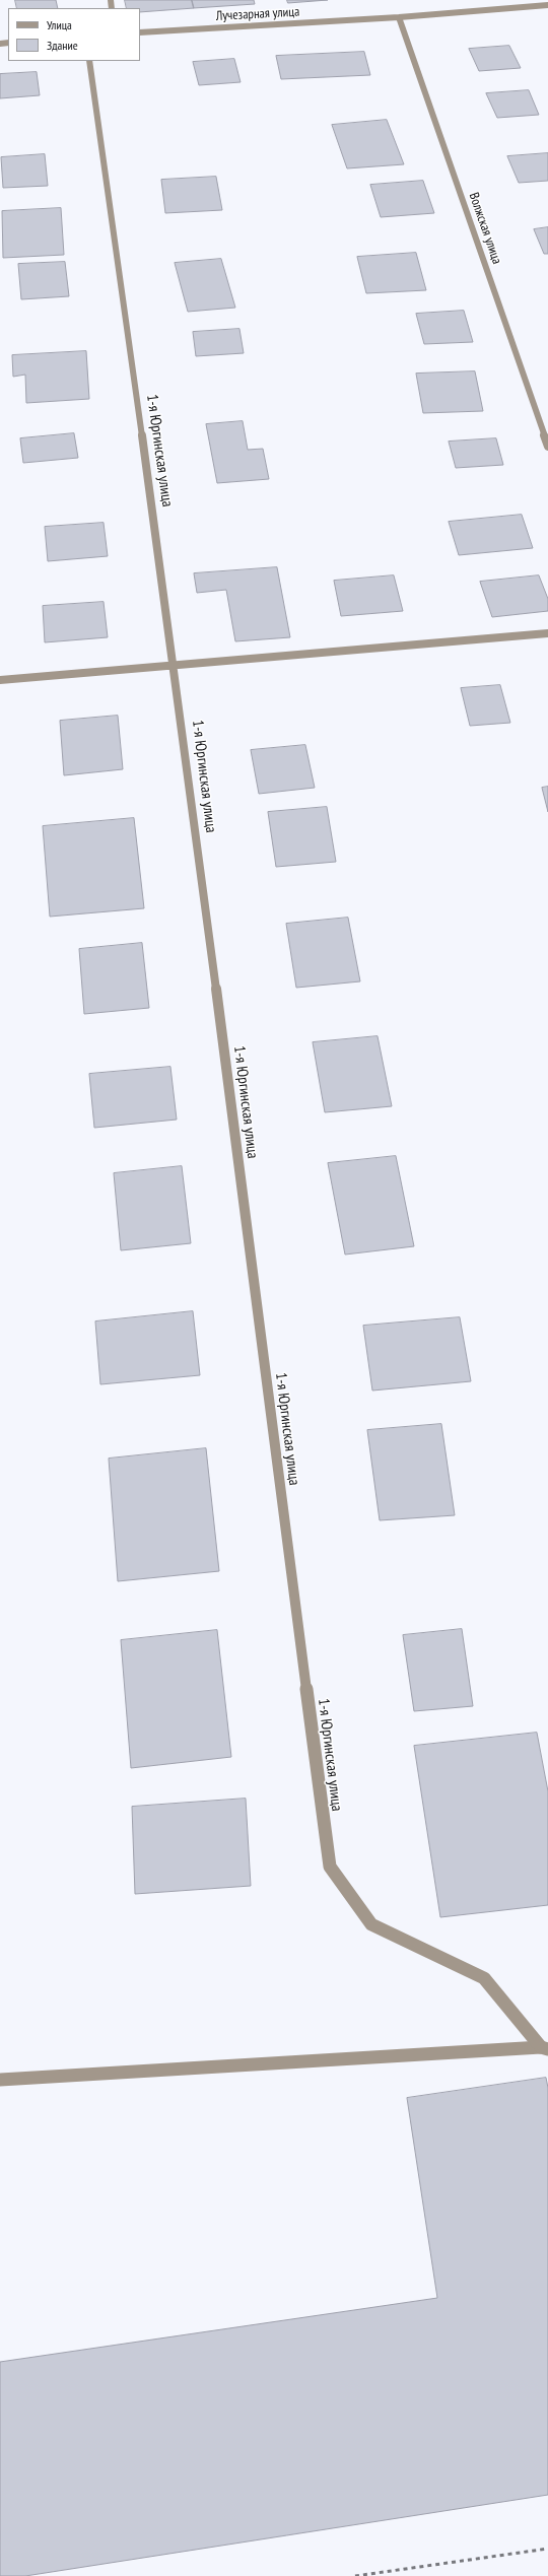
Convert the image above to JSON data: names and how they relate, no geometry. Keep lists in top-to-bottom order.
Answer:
{
  "streets": {
    "street": ["Лучезарная улица", "Волжская улица", "1-я Юргинская улица"]
  },
  "crossings": [
    ["Лучезарная улица", "Волжская улица"]
  ],
  "legend": ["Улица", "Здание"]
}
